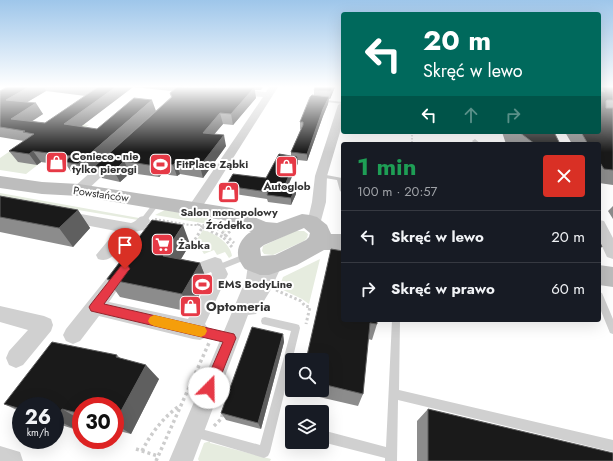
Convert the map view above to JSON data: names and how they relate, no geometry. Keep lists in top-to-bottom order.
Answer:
{
  "streets": {
    "street": ["Powstańców"]
  },
  "places": {
    "shop": [
      "Conieco - nie tylko pierogi",
      "Autoglob",
      "Salon monopolowy Źródełko",
      "Optomeria"
    ],
    "sports": ["FitPlace Ząbki", "EMS BodyLine"],
    "supermarket": ["Żabka"]
  },
  "page": {
    "turn": ["20 m", "Skręć w lewo"],
    "heading": ["1 min", "100 m · 20:57"],
    "list": [
      {
        "name": "Skręć w lewo",
        "value": "20 m"
      },
      {
        "name": "Skręć w prawo",
        "value": "60 m"
      }
    ],
    "speed": "26 km/h",
    "limit": "30"
  }
}
